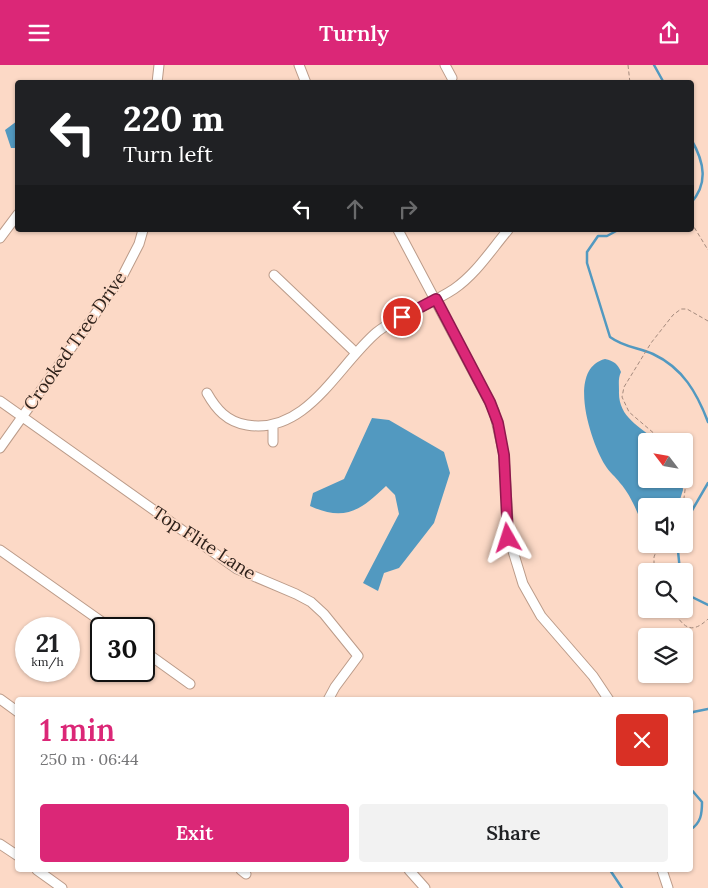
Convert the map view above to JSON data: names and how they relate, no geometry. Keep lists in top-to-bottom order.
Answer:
{
  "streets": {
    "street": ["Crooked Tree Drive", "Top Flite Lane"]
  },
  "crossings": [
    ["Crooked Tree Drive", "Top Flite Lane"]
  ],
  "north": "top left",
  "page": {
    "header": "Turnly",
    "turn": ["220 m", "Turn left"],
    "speed": "21 km/h",
    "limit": "30",
    "heading": ["1 min", "250 m · 06:44"],
    "buttons": ["Exit", "Share"]
  }
}
